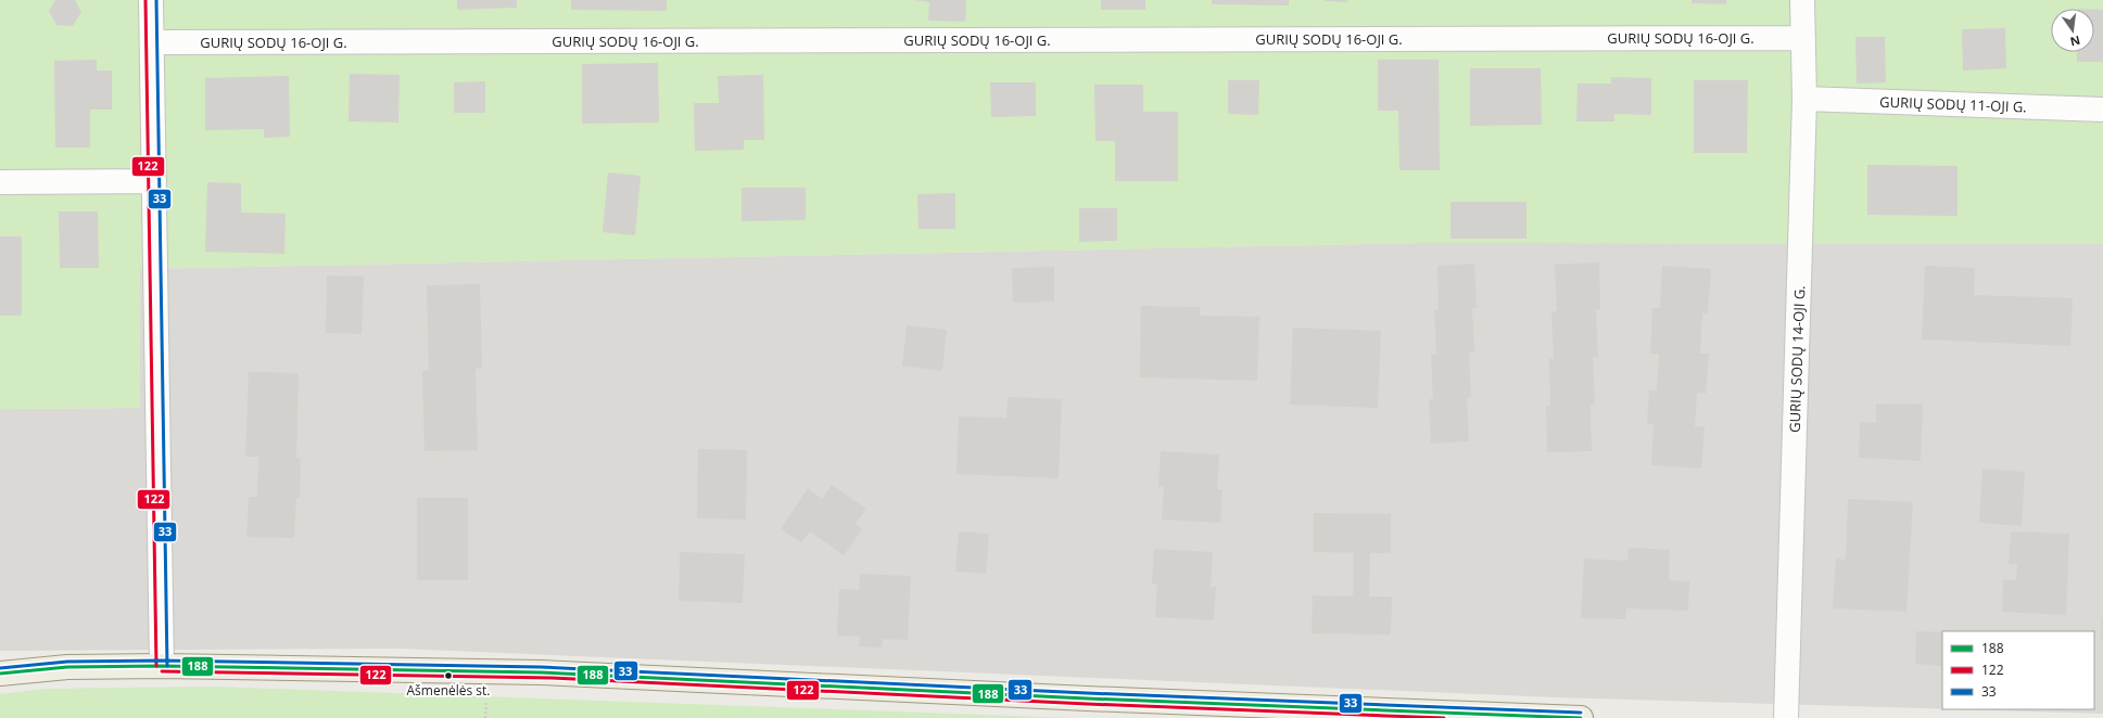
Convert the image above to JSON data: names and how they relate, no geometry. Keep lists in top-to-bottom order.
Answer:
{
  "streets": {
    "street": ["GURIŲ SODŲ 16-OJI G.", "GURIŲ SODŲ 11-OJI G.", "GURIŲ SODŲ 14-OJI G."]
  },
  "crossings": [
    ["GURIŲ SODŲ 16-OJI G.", "GURIŲ SODŲ 14-OJI G."],
    ["GURIŲ SODŲ 11-OJI G.", "GURIŲ SODŲ 14-OJI G."]
  ],
  "places": ["Ašmenėlės st."],
  "lines": ["transit line 122", "transit line 33", "transit line 188"],
  "legend": ["188", "122", "33"],
  "north": "bottom"
}
